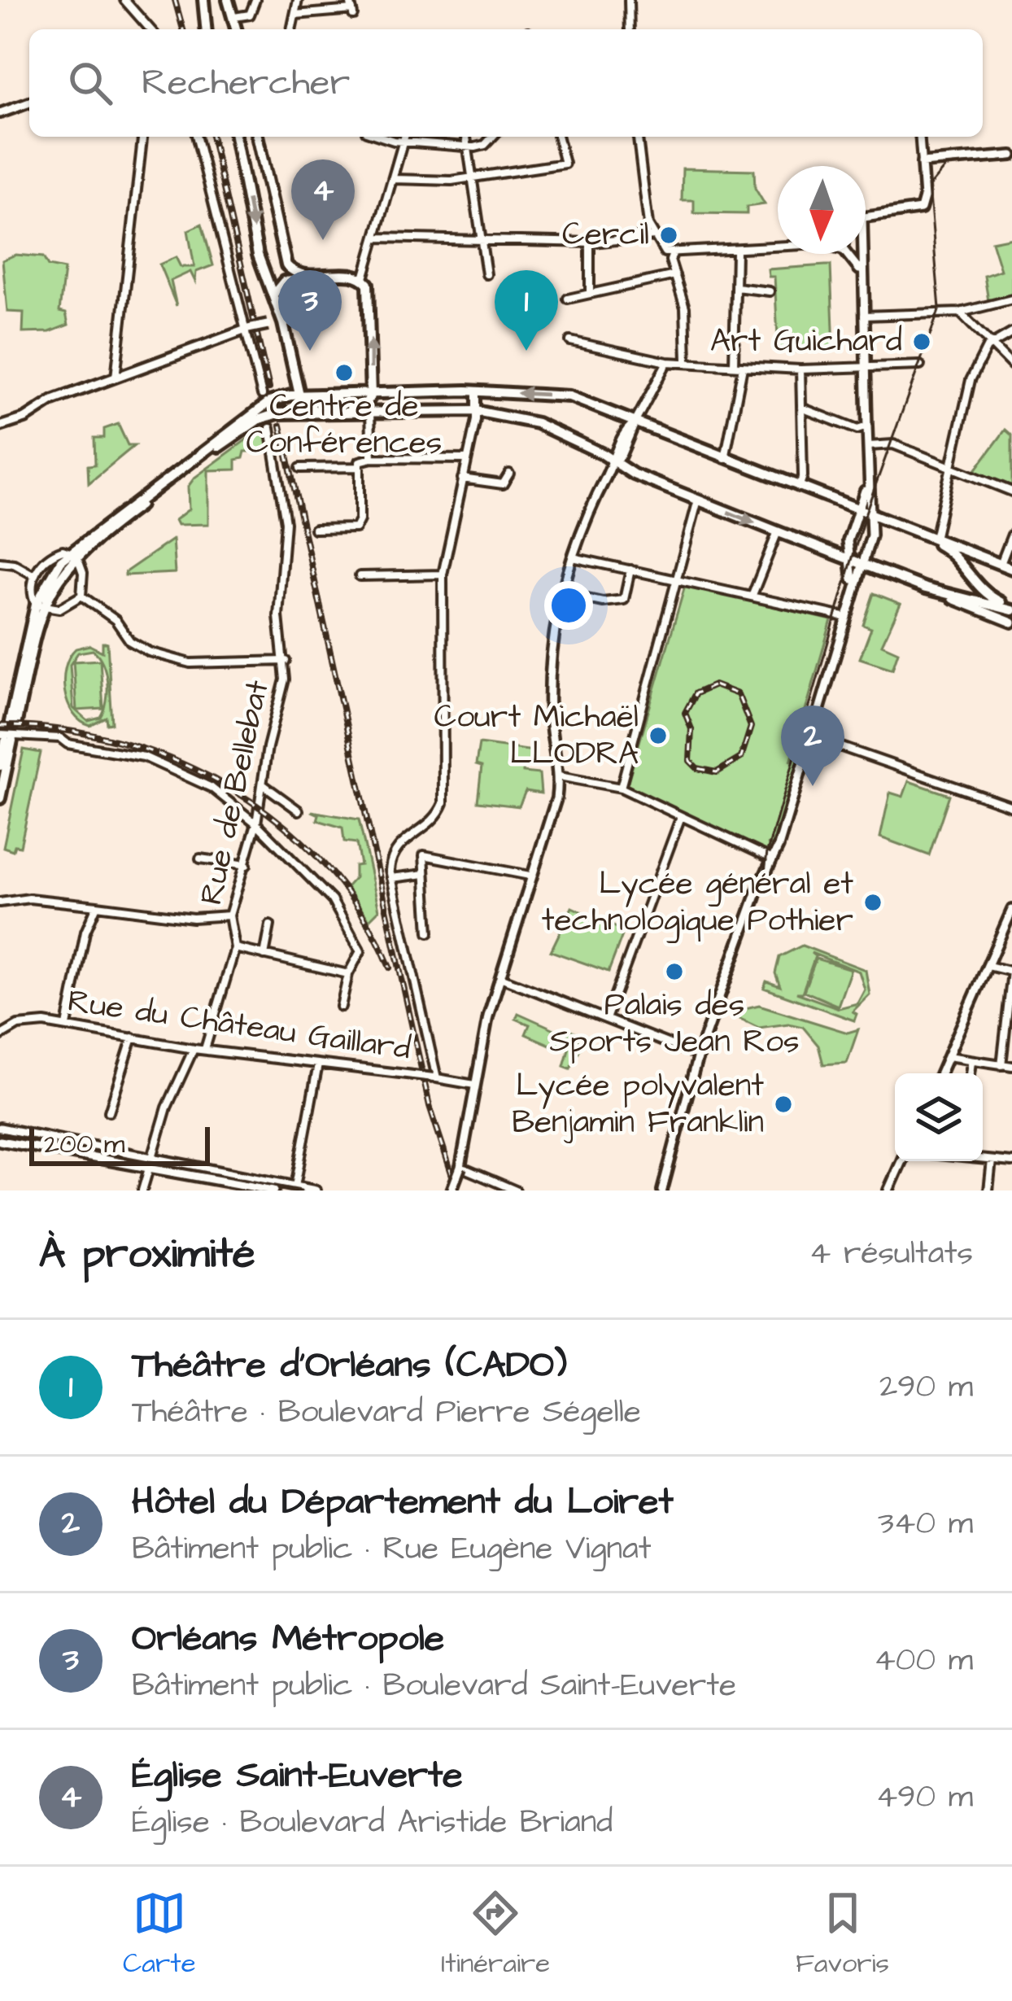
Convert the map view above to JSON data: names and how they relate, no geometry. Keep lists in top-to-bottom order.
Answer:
{
  "streets": {
    "street": ["Rue de Bellebat", "Rue du Château Gaillard"]
  },
  "crossings": [
    ["Rue de Bellebat", "Rue du Château Gaillard"]
  ],
  "places": [
    "Cercil",
    "Art Guichard",
    "Centre de Conférences",
    "Court Michaël LLODRA",
    "Lycée général et technologique Pothier",
    "Palais des Sports Jean Ros",
    "Lycée polyvalent Benjamin Franklin"
  ],
  "scale_bar": "200 m",
  "north": "bottom",
  "page": {
    "search": "Rechercher",
    "pins": [
      "4",
      "1",
      "3",
      "2"
    ],
    "scale": "200 m",
    "heading": ["À proximité", "4 résultats"],
    "list": [
      {
        "mark": "1",
        "name": "Théâtre d'Orléans (CADO)",
        "note": "Théâtre · Boulevard Pierre Ségelle",
        "value": "290 m"
      },
      {
        "mark": "2",
        "name": "Hôtel du Département du Loiret",
        "note": "Bâtiment public · Rue Eugène Vignat",
        "value": "340 m"
      },
      {
        "mark": "3",
        "name": "Orléans Métropole",
        "note": "Bâtiment public · Boulevard Saint-Euverte",
        "value": "400 m"
      },
      {
        "mark": "4",
        "name": "Église Saint-Euverte",
        "note": "Église · Boulevard Aristide Briand",
        "value": "490 m"
      }
    ],
    "nav": ["Carte", "Itinéraire", "Favoris"]
  }
}
